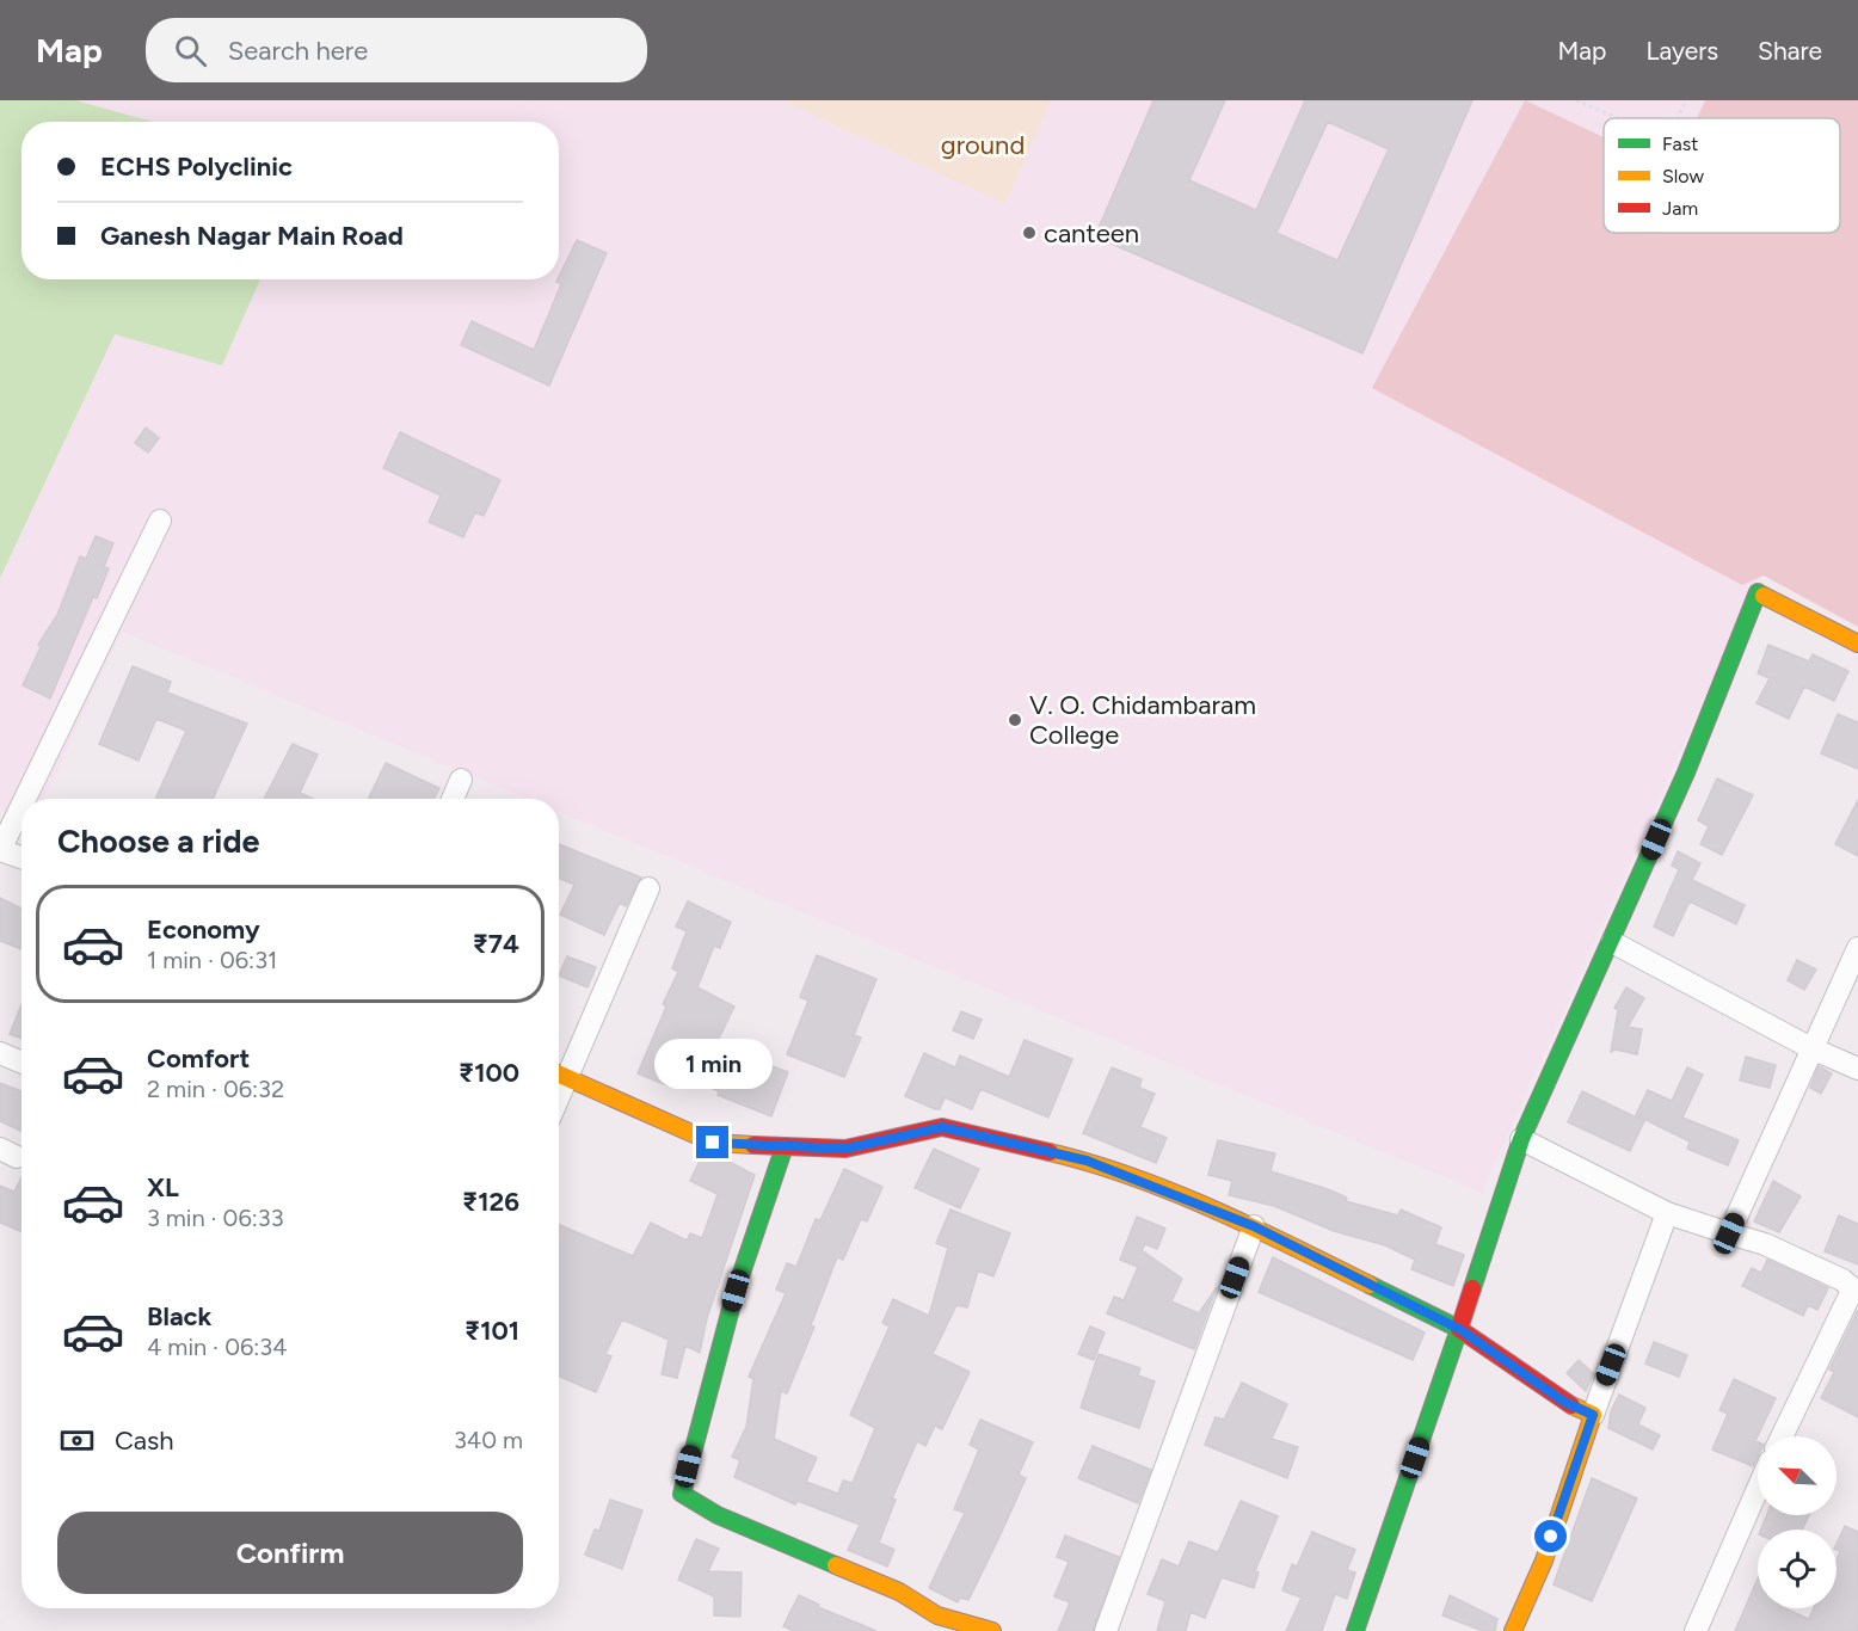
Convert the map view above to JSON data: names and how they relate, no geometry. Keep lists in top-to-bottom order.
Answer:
{
  "parks": ["ground"],
  "places": ["canteen", "V. O. Chidambaram College"],
  "legend": ["Fast", "Slow", "Jam"],
  "north": "top left",
  "page": {
    "header": "Map",
    "search": "Search here",
    "nav": ["Map", "Layers", "Share"],
    "banner": ["ECHS Polyclinic", "Ganesh Nagar Main Road"],
    "heading": "Choose a ride",
    "list": [
      {
        "name": "Economy",
        "note": "1 min · 06:31",
        "value": "₹74"
      },
      {
        "name": "Comfort",
        "note": "2 min · 06:32",
        "value": "₹100"
      },
      {
        "name": "XL",
        "note": "3 min · 06:33",
        "value": "₹126"
      },
      {
        "name": "Black",
        "note": "4 min · 06:34",
        "value": "₹101"
      }
    ],
    "bubble": "1 min",
    "pay": ["Cash", "340 m"],
    "buttons": "Confirm"
  }
}
